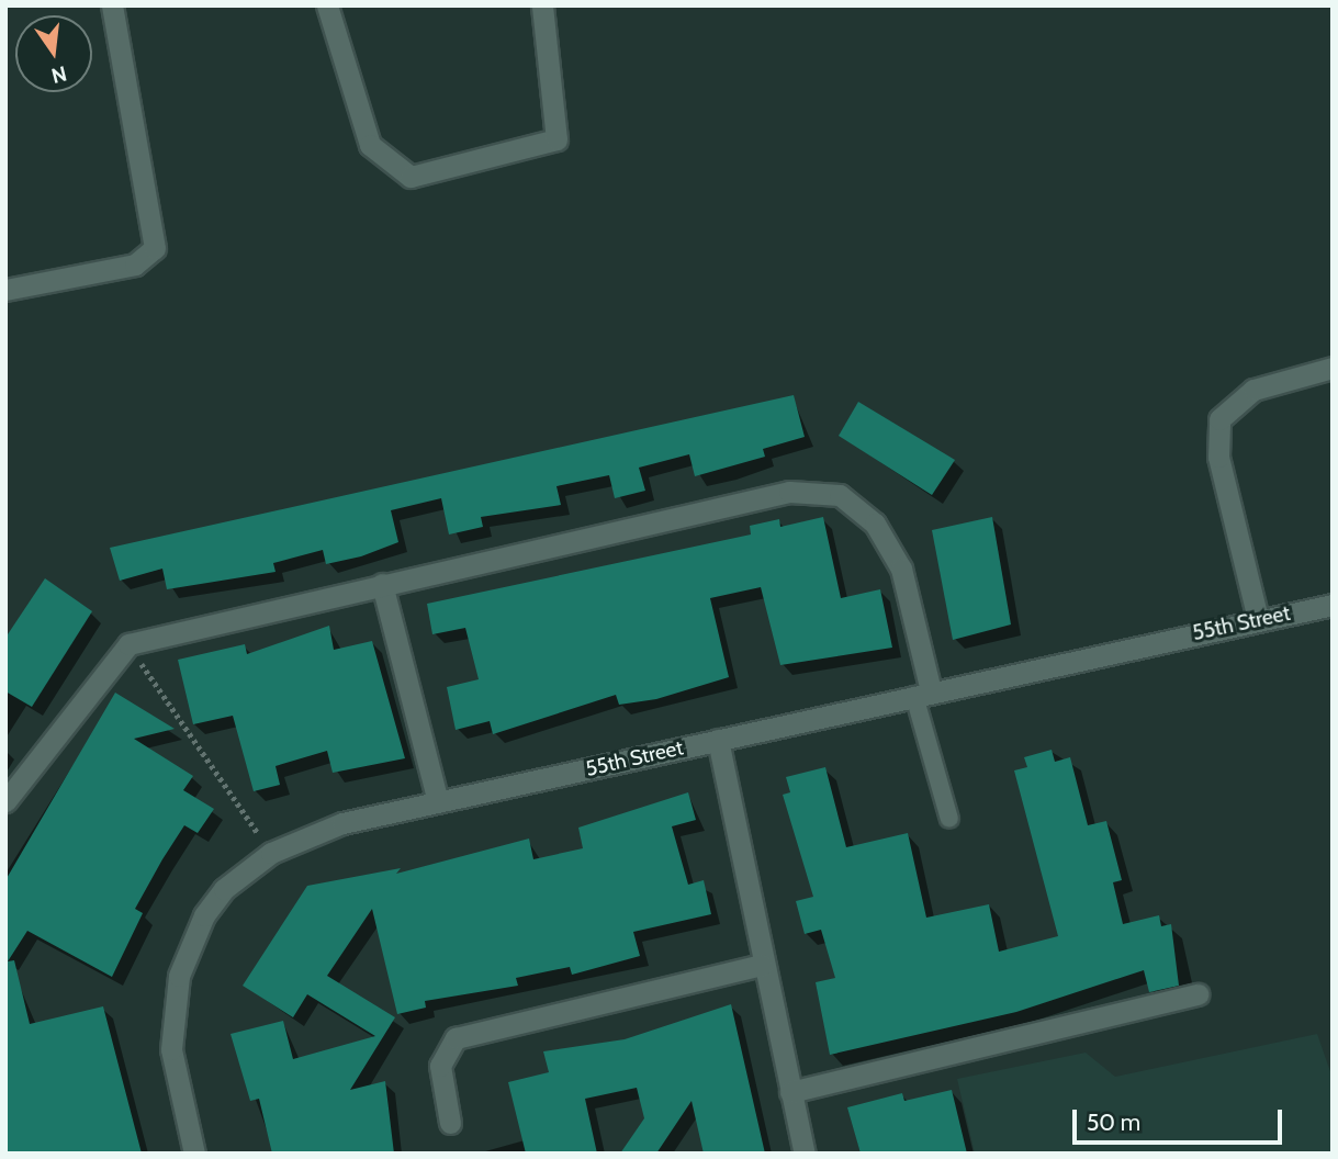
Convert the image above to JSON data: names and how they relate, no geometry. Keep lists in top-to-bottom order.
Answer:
{
  "streets": {
    "street": ["55th Street"]
  },
  "scale_bar": "50 m",
  "north": "bottom"
}
